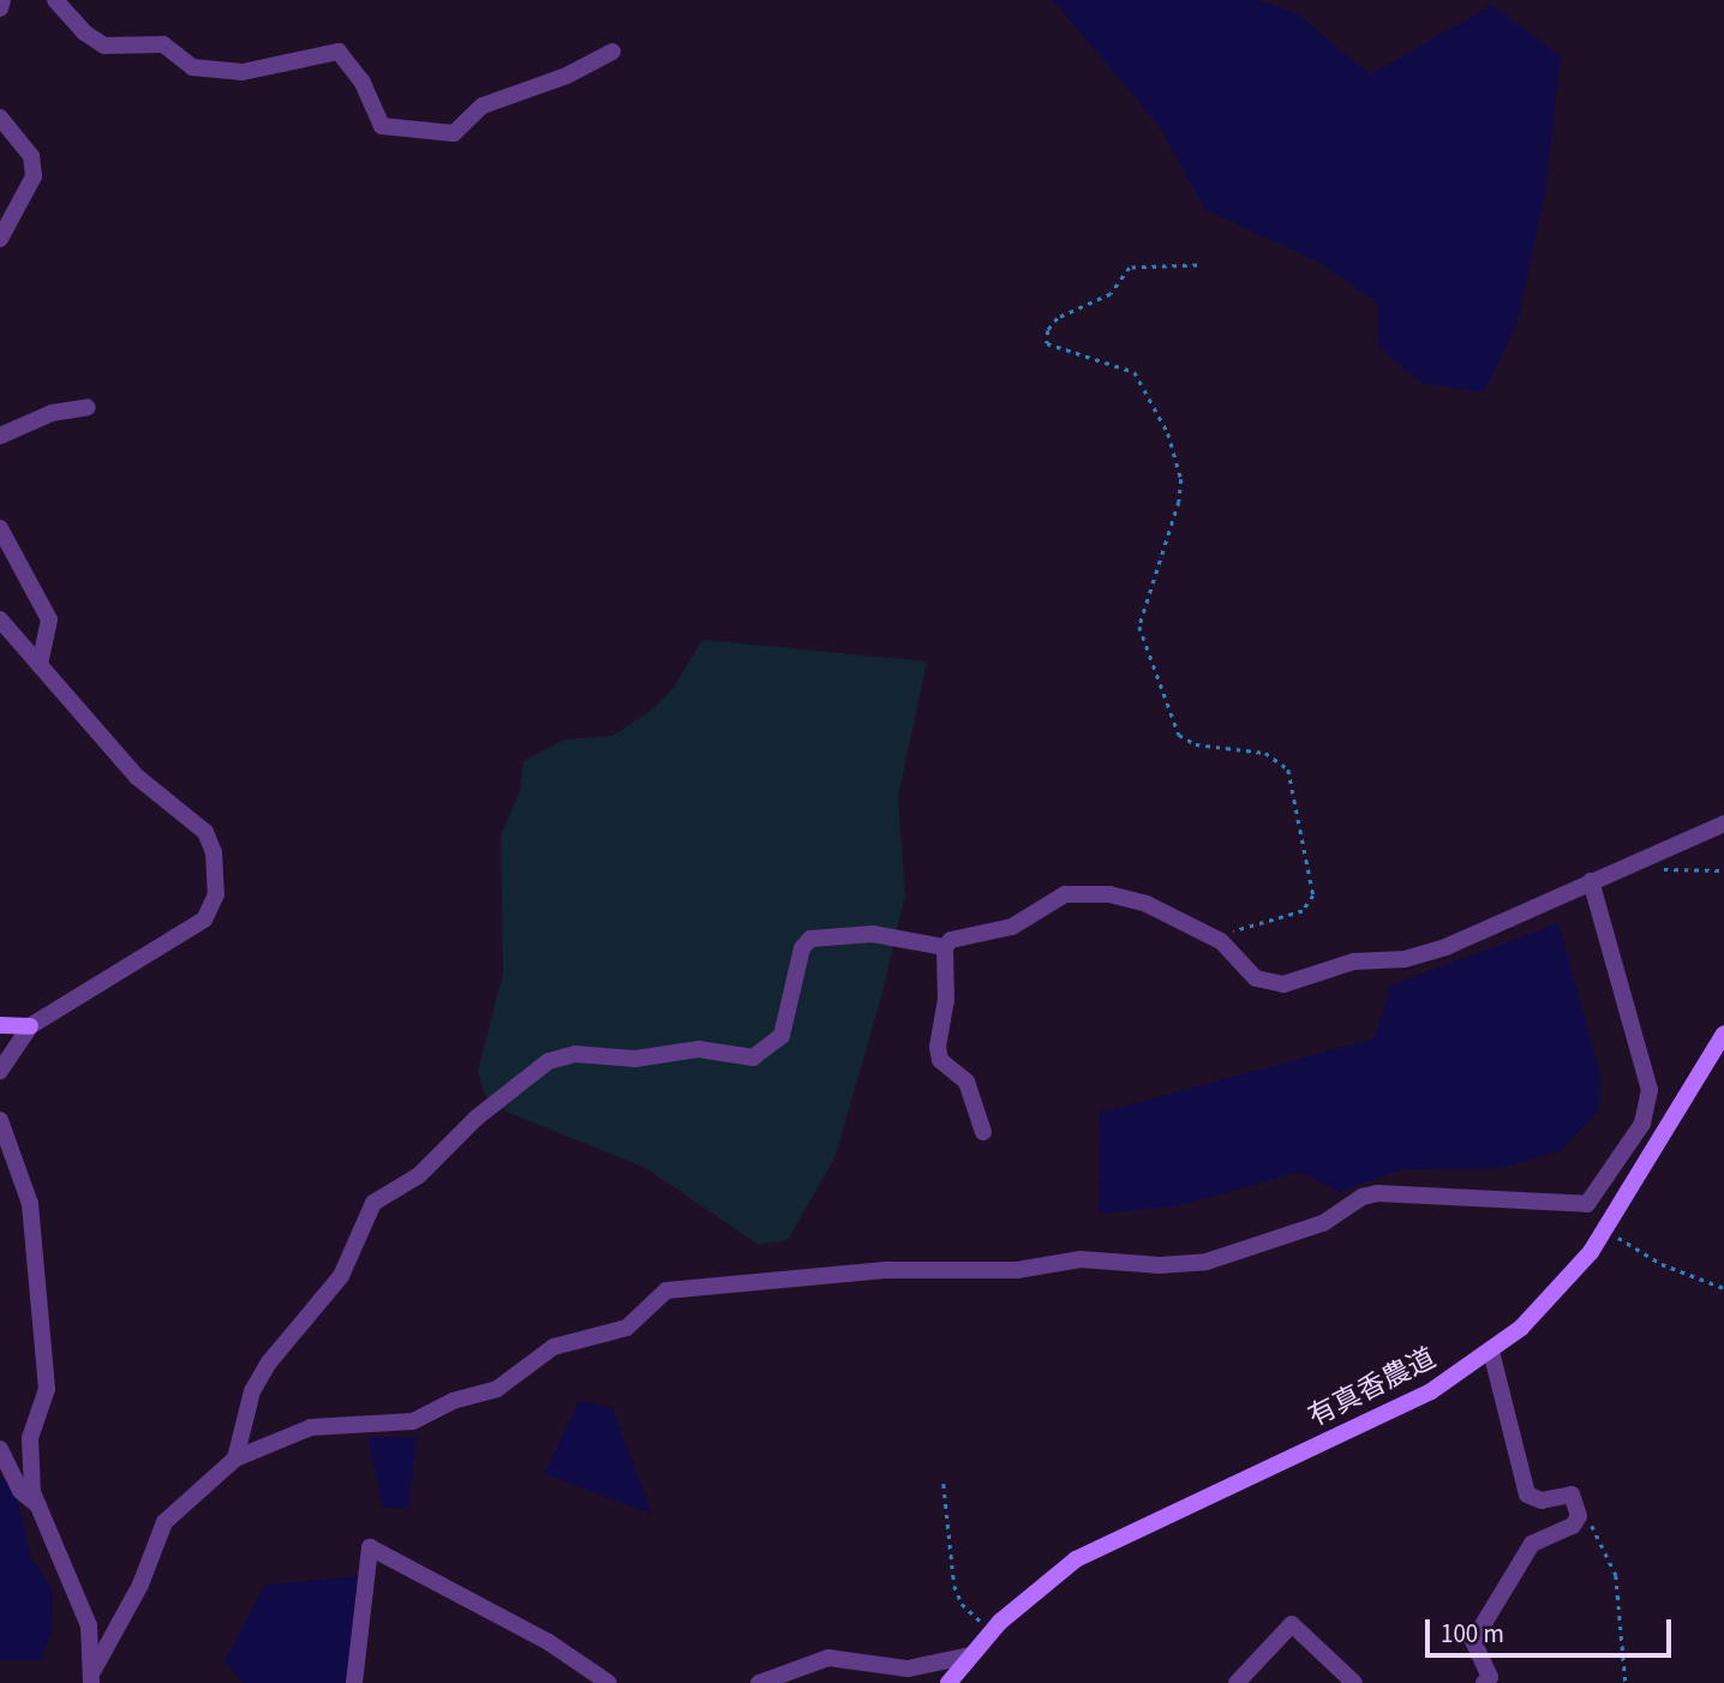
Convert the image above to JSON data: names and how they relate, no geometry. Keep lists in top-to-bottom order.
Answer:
{
  "streets": {
    "street": ["有真香農道"]
  },
  "scale_bar": "100 m"
}
